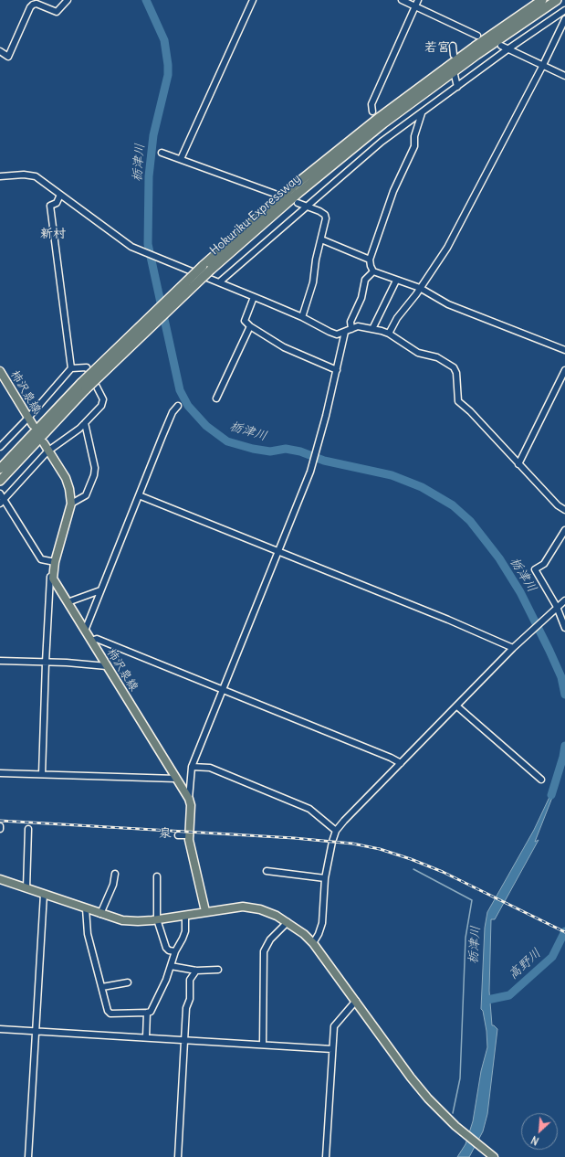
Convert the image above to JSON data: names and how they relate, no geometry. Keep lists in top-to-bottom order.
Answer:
{
  "streets": {
    "highway": ["Hokuriku Expressway"],
    "main road": ["柿沢泉線"]
  },
  "districts": ["若宮", "新村", "泉"],
  "water": ["栃津川", "高野川"],
  "north": "bottom left"
}
